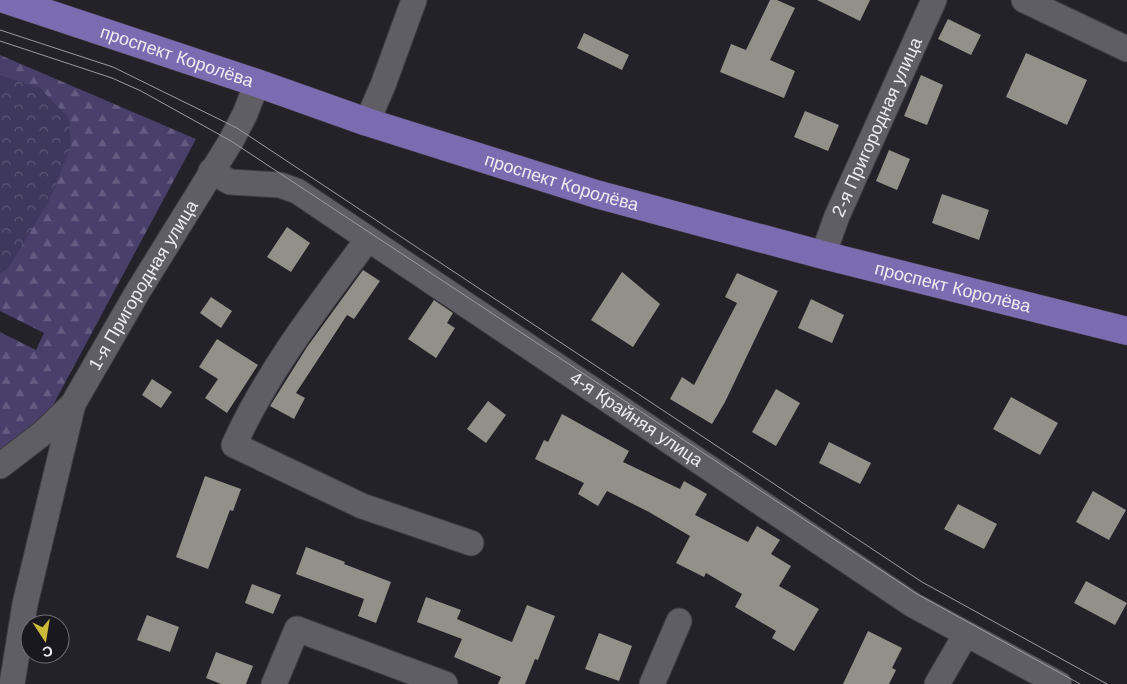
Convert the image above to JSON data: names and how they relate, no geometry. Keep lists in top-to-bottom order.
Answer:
{
  "streets": {
    "main road": ["проспект Королёва"],
    "street": ["2-я Пригородная улица", "1-я Пригородная улица", "4-я Крайняя улица"]
  },
  "crossings": [
    ["проспект Королёва", "2-я Пригородная улица"],
    ["проспект Королёва", "1-я Пригородная улица"],
    ["1-я Пригородная улица", "4-я Крайняя улица"]
  ],
  "north": "bottom"
}
